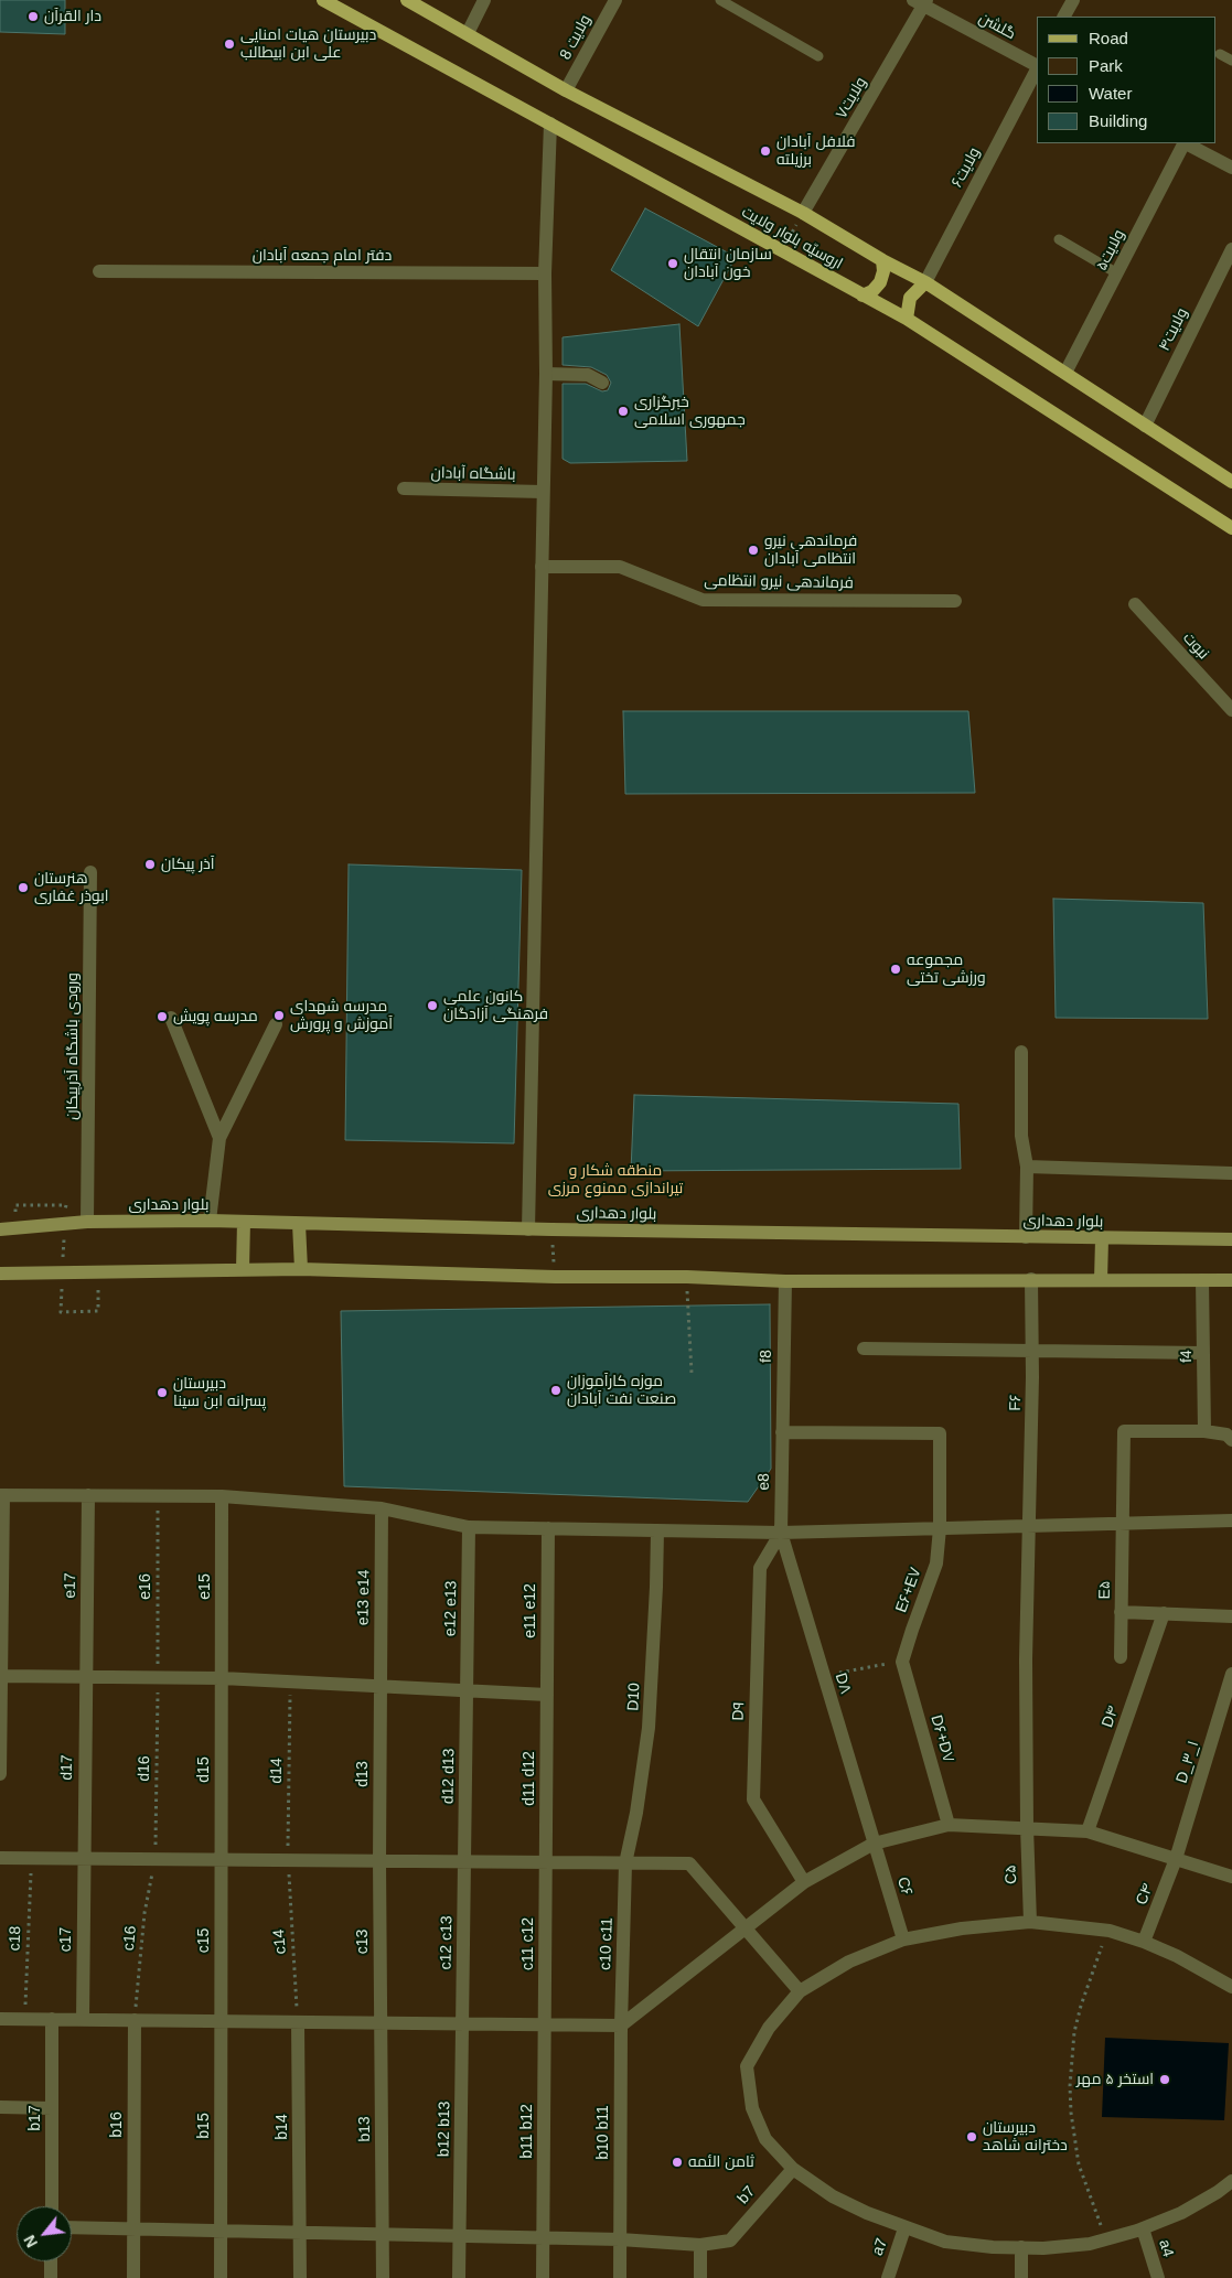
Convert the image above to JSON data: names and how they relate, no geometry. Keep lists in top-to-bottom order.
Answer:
{
  "streets": {
    "main road": ["اروسیّه بلوار ولایت", "بلوار دهداری"],
    "street": [
      "گلشن",
      "ولایت 8",
      "ولایت۷",
      "ولایت۶",
      "ولایت۵",
      "دفتر امام جمعه آبادان",
      "ولایت۴",
      "باشگاه آبادان",
      "فرماندهی نیرو انتظامی",
      "نبوت",
      "ورودی باشگاه آذرپیکان",
      "f8",
      "f4",
      "F۶",
      "e8",
      "e17",
      "e15",
      "E۶+E۷",
      "E۵",
      "e13 e14",
      "e12 e13",
      "e11 e12",
      "D۸",
      "D10",
      "D۹",
      "D۴",
      "D۶+D۷",
      "D_۳_۱",
      "d17",
      "d15",
      "d13",
      "d12 d13",
      "d11 d12",
      "C۵",
      "C۶",
      "C۴",
      "c17",
      "c15",
      "c13",
      "c12 c13",
      "c11 c12",
      "c10 c11",
      "b17",
      "b16",
      "b15",
      "b14",
      "b13",
      "b12 b13",
      "b11 b12",
      "b10 b11",
      "b7",
      "a7",
      "a4"
    ],
    "path": [
      "e16",
      "d16",
      "d14",
      "c18",
      "c16",
      "c14"
    ]
  },
  "crossings": [
    ["گلشن", "ولایت۷"],
    ["ولایت 8", "اروسیّه بلوار ولایت"],
    ["ولایت۷", "اروسیّه بلوار ولایت"],
    ["ولایت۶", "اروسیّه بلوار ولایت"],
    ["اروسیّه بلوار ولایت", "ولایت۵"],
    ["اروسیّه بلوار ولایت", "ولایت۴"],
    ["ورودی باشگاه آذرپیکان", "بلوار دهداری"],
    ["f8", "e8"],
    ["f8", "E۶+E۷"],
    ["f4", "E۵"],
    ["F۶", "C۵"],
    ["e8", "E۶+E۷"],
    ["e8", "D۸"],
    ["e8", "D۹"],
    ["e17", "d17"],
    ["e16", "d16"],
    ["e15", "d15"],
    ["E۶+E۷", "D۶+D۷"],
    ["e13 e14", "d13"],
    ["e12 e13", "d12 d13"],
    ["e11 e12", "d11 d12"],
    ["D۸", "D۹"],
    ["D۸", "C۶"],
    ["D10", "c10 c11"],
    ["D_۳_۱", "C۴"],
    ["d17", "c17"],
    ["d16", "c16"],
    ["d15", "c15"],
    ["d14", "c14"],
    ["d13", "c13"],
    ["d12 d13", "c12 c13"],
    ["d11 d12", "c11 c12"],
    ["c16", "b16"],
    ["c15", "b15"],
    ["c14", "b14"],
    ["c13", "b13"],
    ["c12 c13", "b12 b13"],
    ["c11 c12", "b11 b12"],
    ["c10 c11", "b10 b11"],
    ["b16", "b7"],
    ["b15", "b7"],
    ["b14", "b7"],
    ["b13", "b7"],
    ["b12 b13", "b7"],
    ["b11 b12", "b7"],
    ["b10 b11", "b7"]
  ],
  "parks": ["منطقه شکار و تیراندازی ممنوع مرزی"],
  "places": [
    "دار القرآن",
    "دبیرستان هیات امنایی علی ابن ابیطالب",
    "فلافل آبادان برزیلته",
    "سازمان انتقال خون آبادان",
    "خبرگزاری جمهوری اسلامی",
    "فرماندهی نیرو انتظامی آبادان",
    "آذر پیکان",
    "هنرستان ابوذر غفاری",
    "مجموعه ورزشی تختی",
    "کانون علمی فرهنگی آزادگان",
    "مدرسه شهدای آموزش و پرورش",
    "مدرسه پویش",
    "موزه کارآموزان صنعت نفت آبادان",
    "دبیرستان پسرانه ابن سینا",
    "استخر ۵ مهر",
    "دبیرستان دخترانه شاهد",
    "ثامن الئمه"
  ],
  "legend": [
    "Road",
    "Park",
    "Water",
    "Building"
  ],
  "north": "bottom left"
}
